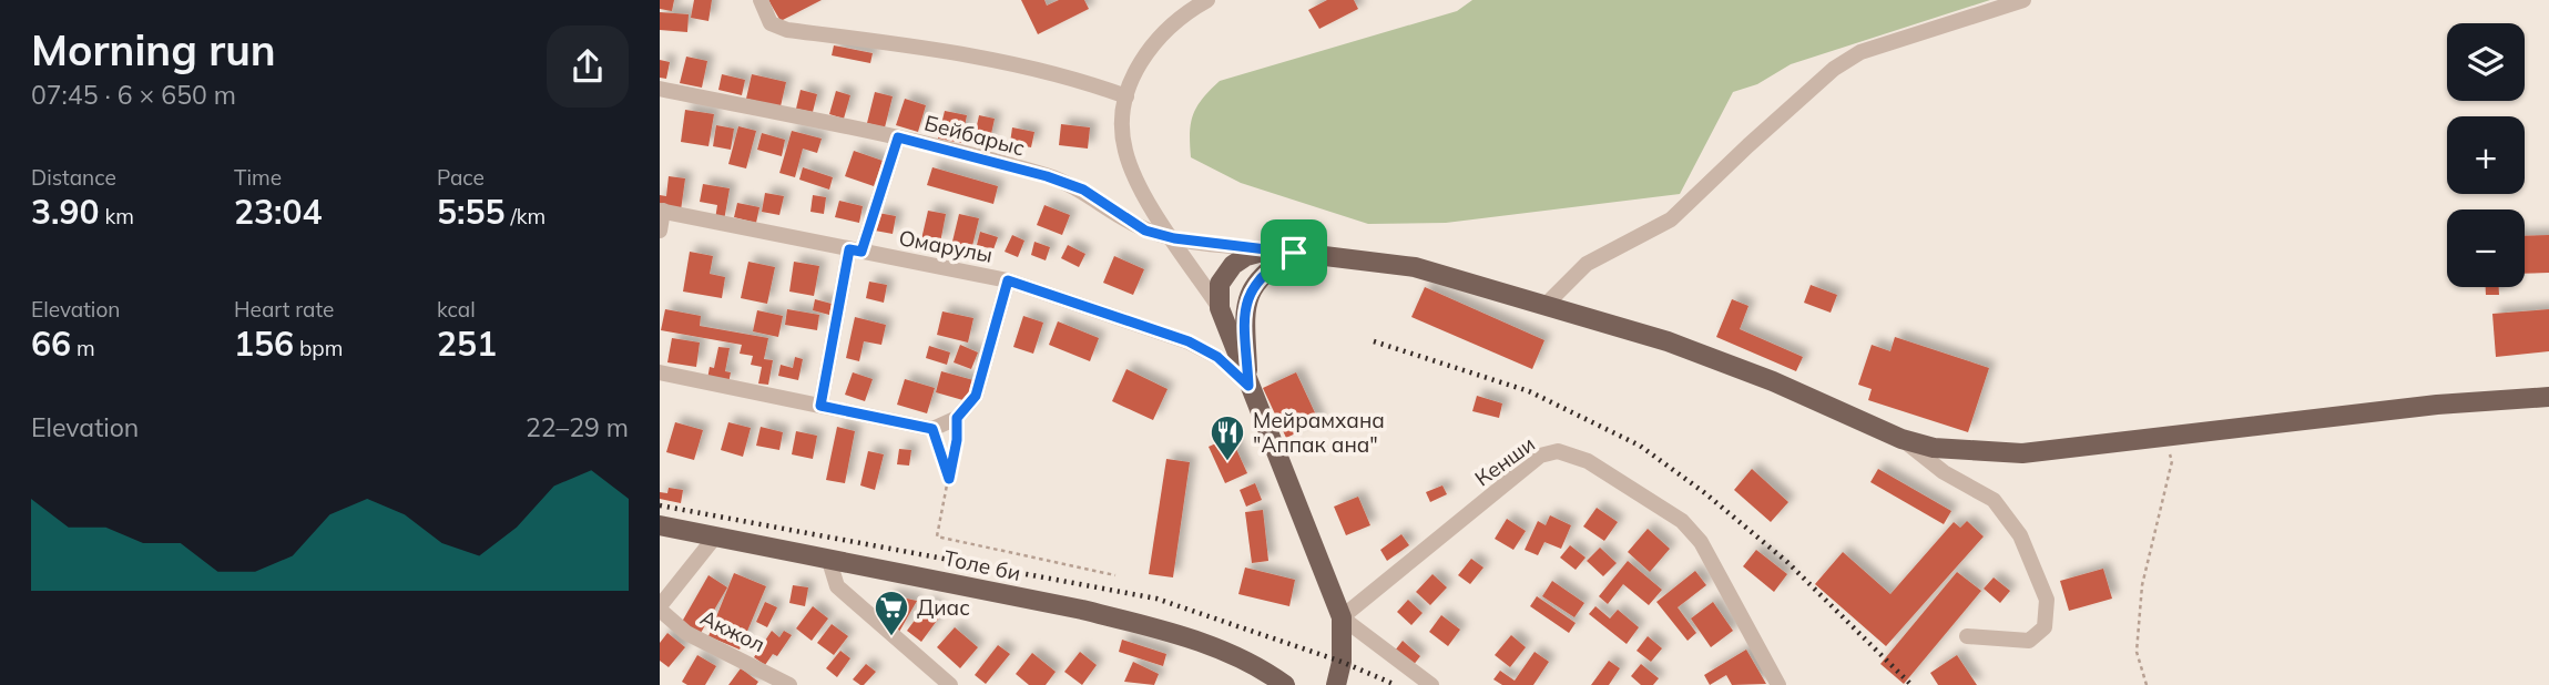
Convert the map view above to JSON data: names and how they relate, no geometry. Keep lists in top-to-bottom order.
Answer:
{
  "streets": {
    "main road": ["Толе би"],
    "street": [
      "Бейбарыс",
      "Омарулы",
      "Кенши",
      "Акжол"
    ]
  },
  "places": {
    "restaurant": ["Мейрамхана \"Аппак ана\""],
    "supermarket": ["Диас"]
  },
  "page": {
    "heading": ["Morning run", "07:45 · 6 × 650 m"],
    "map_buttons": ["+", "−"],
    "stats": [
      ["Distance", "3.90 km"],
      ["Time", "23:04"],
      ["Pace", "5:55 /km"],
      ["Elevation", "66 m"],
      ["Heart rate", "156 bpm"],
      ["kcal", "251"]
    ],
    "chart": ["Elevation", "22–29 m"]
  }
}
